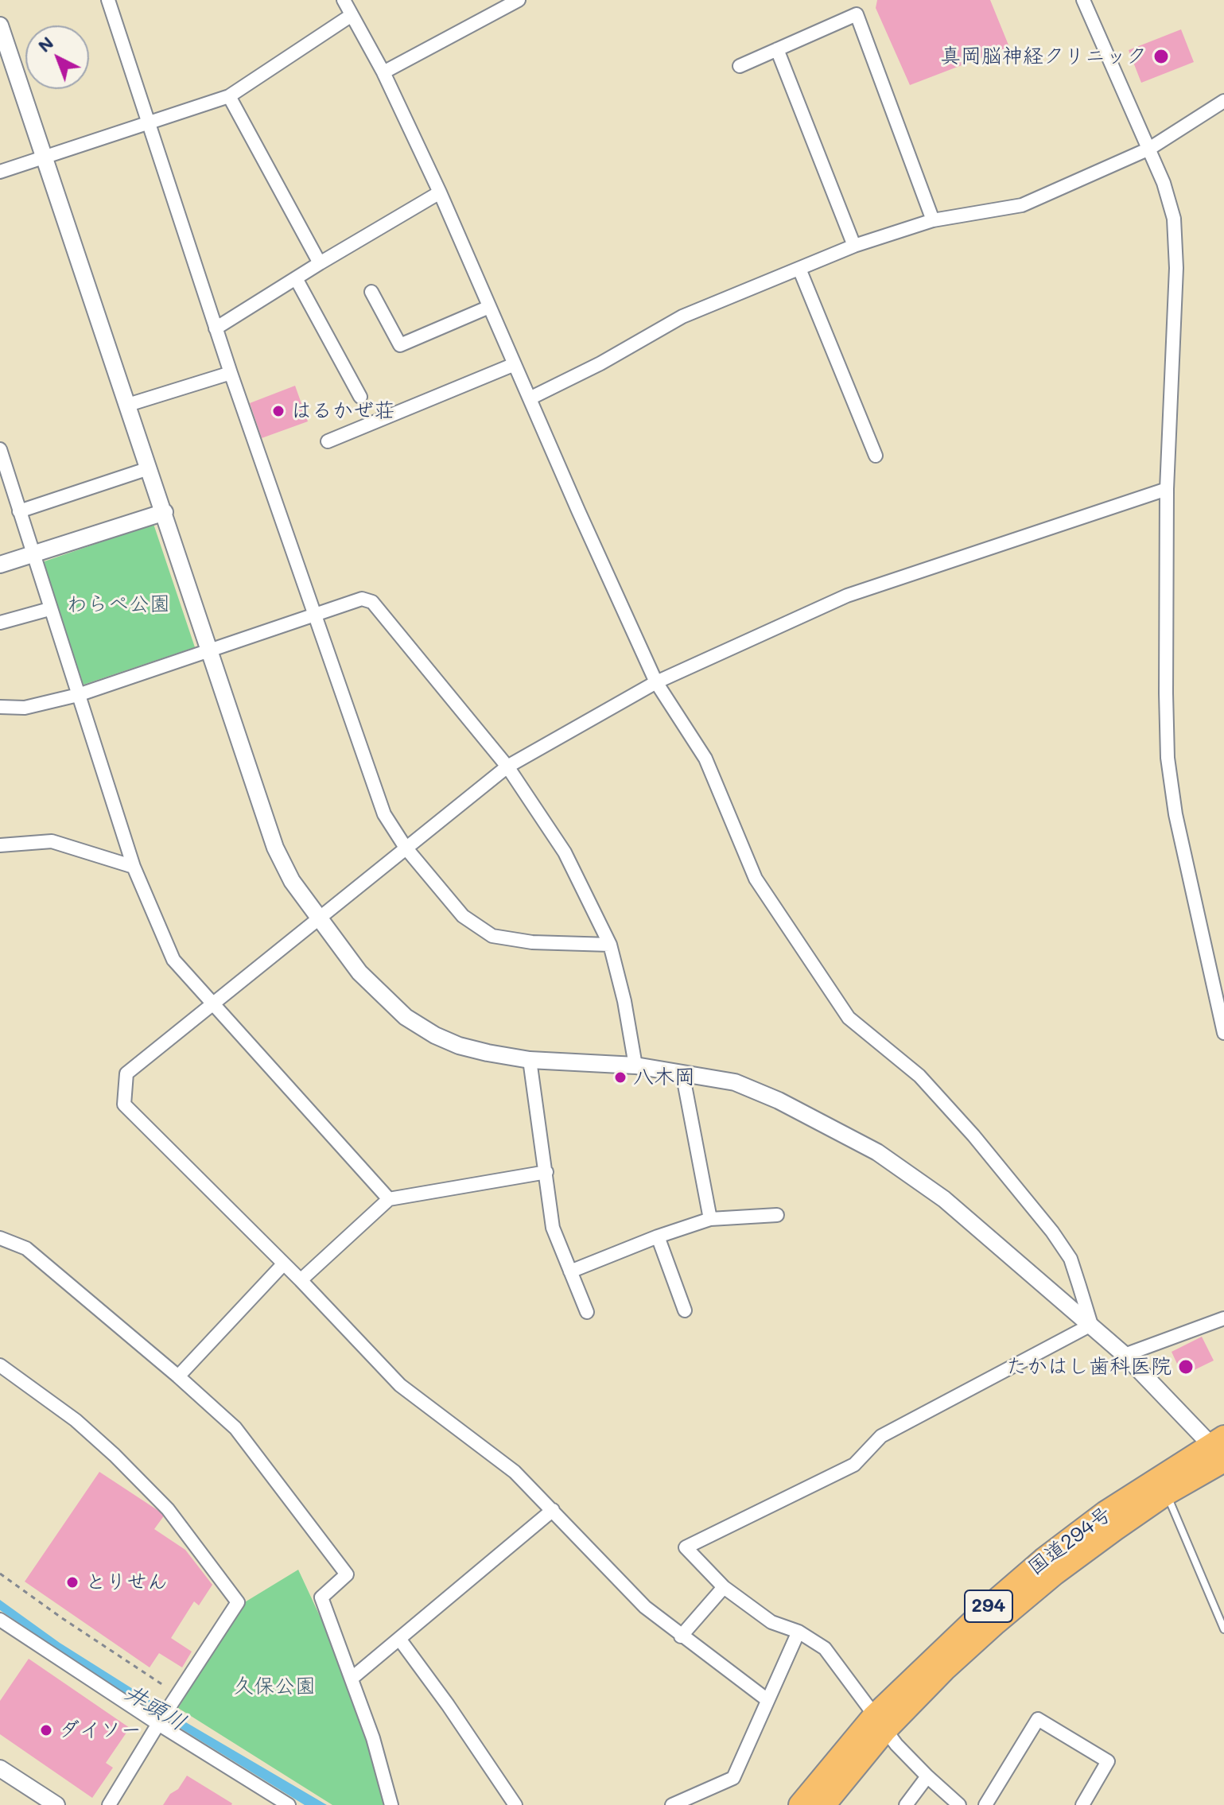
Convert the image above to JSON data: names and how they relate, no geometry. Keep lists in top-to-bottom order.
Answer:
{
  "streets": {
    "highway": ["国道294号", "294"]
  },
  "water": ["井頭川"],
  "parks": ["わらぺ公園", "久保公園"],
  "places": [
    "真岡脳神経クリニック",
    "はるかぜ荘",
    "八木岡",
    "たかはし歯科医院",
    "とりせん",
    "ダイソー"
  ],
  "north": "top left"
}
